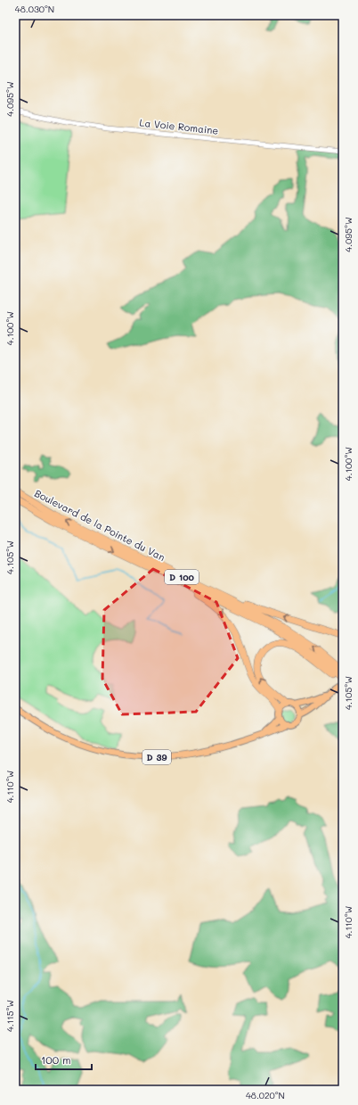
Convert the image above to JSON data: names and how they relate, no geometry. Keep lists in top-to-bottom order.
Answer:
{
  "streets": {
    "highway": ["Boulevard de la Pointe du Van", "D 100"],
    "main road": ["D 39"],
    "street": ["La Voie Romaine"]
  },
  "crossings": [
    ["Boulevard de la Pointe du Van", "D 100"],
    ["D 100", "D 39"]
  ],
  "scale_bar": "100 m",
  "coordinates": [
    "48.030°N",
    "4.095°W",
    "4.100°W",
    "4.105°W",
    "4.110°W",
    "4.115°W",
    "48.020°N"
  ]
}
